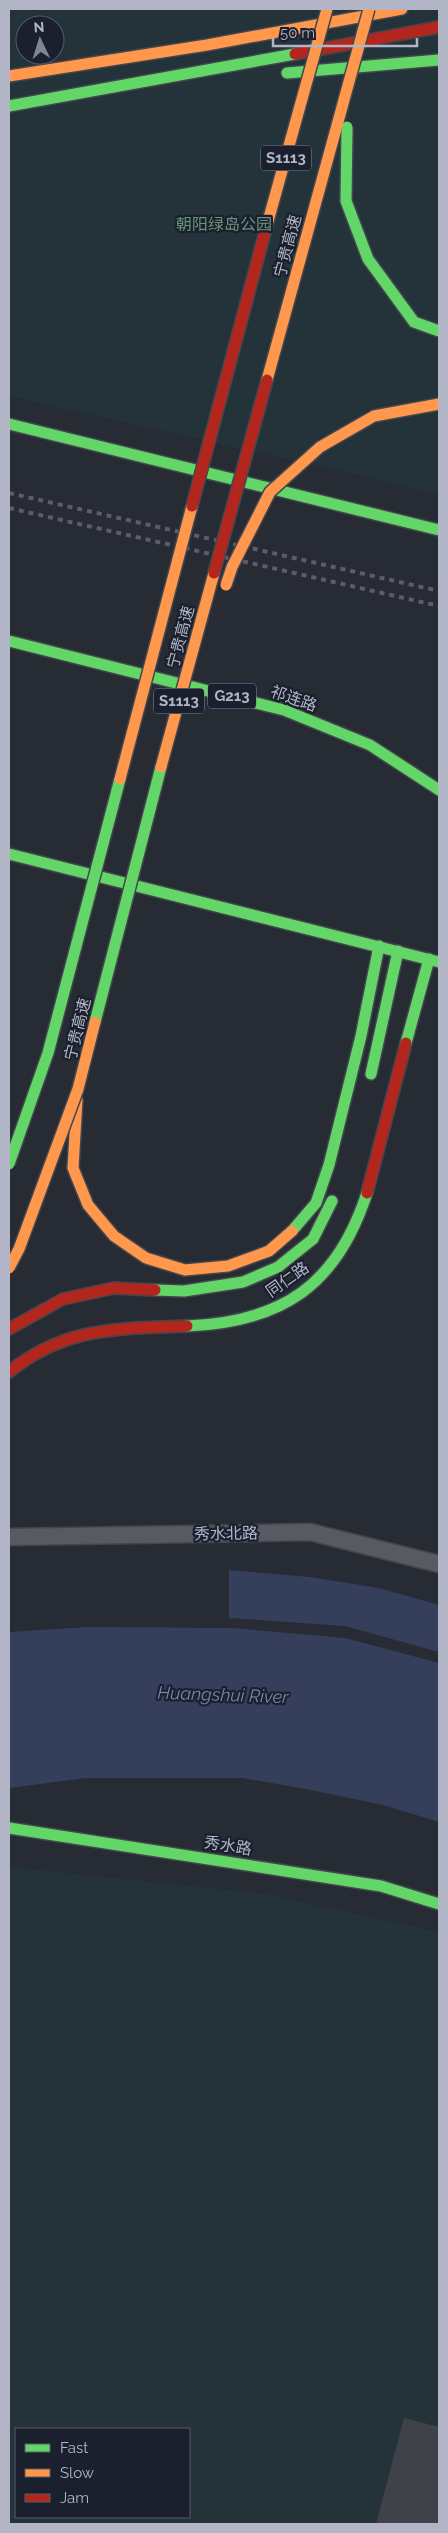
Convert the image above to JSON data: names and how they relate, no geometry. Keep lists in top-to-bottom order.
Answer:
{
  "streets": {
    "main road": [
      "S1113",
      "宁贵高速",
      "G213",
      "祁连路",
      "同仁路",
      "秀水路"
    ],
    "street": ["秀水北路"]
  },
  "water": ["Huangshui River"],
  "parks": ["朝阳绿岛公园"],
  "legend": ["Fast", "Slow", "Jam"],
  "scale_bar": "50 m",
  "north": "top"
}
